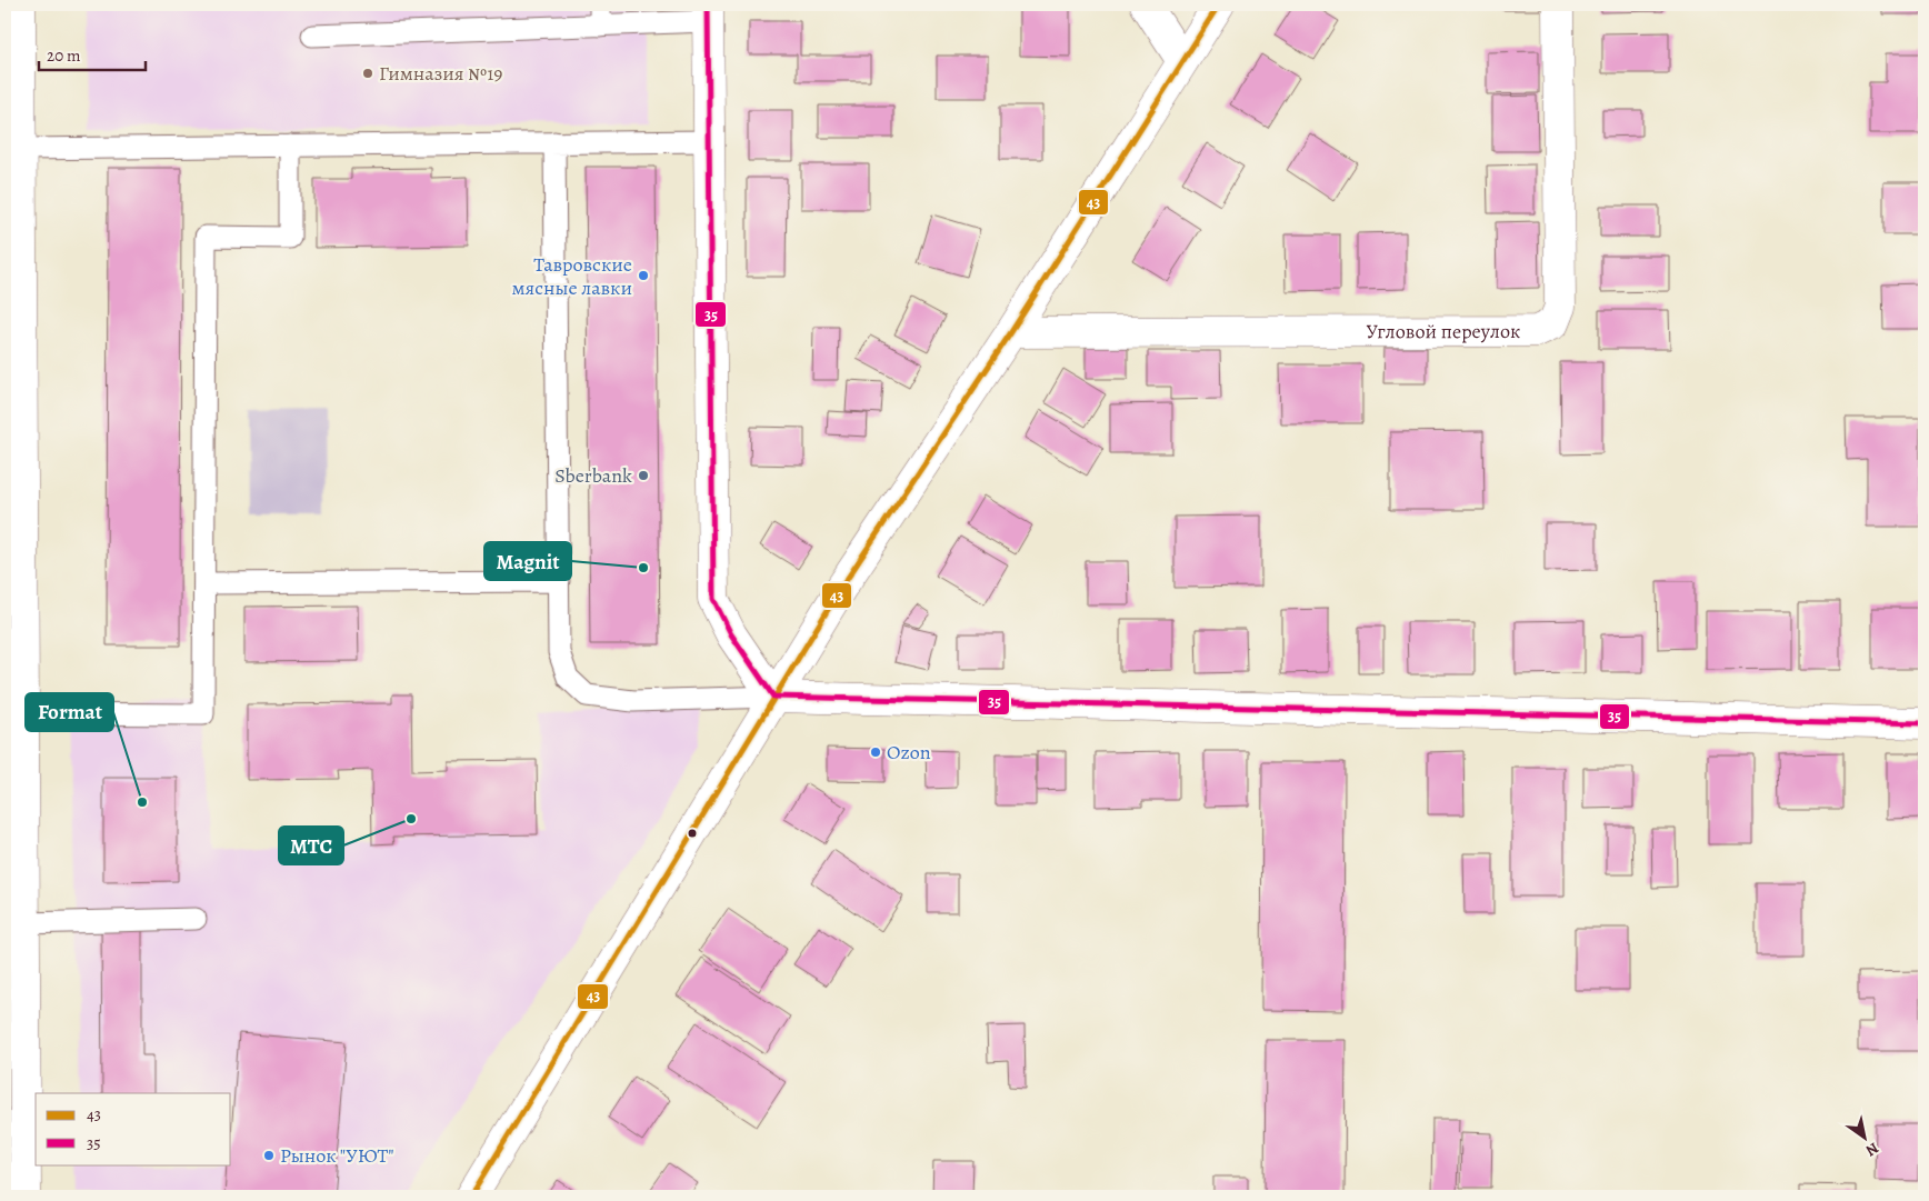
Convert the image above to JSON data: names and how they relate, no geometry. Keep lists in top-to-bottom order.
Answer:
{
  "streets": {
    "street": ["Угловой переулок"]
  },
  "places": [
    "Гимназия №19",
    "Тавровские мясные лавки",
    "Sberbank",
    "Magnit",
    "Ozon",
    "Format",
    "МТС",
    "Рынок \"УЮТ\""
  ],
  "lines": ["transit line 43", "transit line 35"],
  "legend": ["43", "35"],
  "scale_bar": "20 m",
  "north": "bottom right"
}
